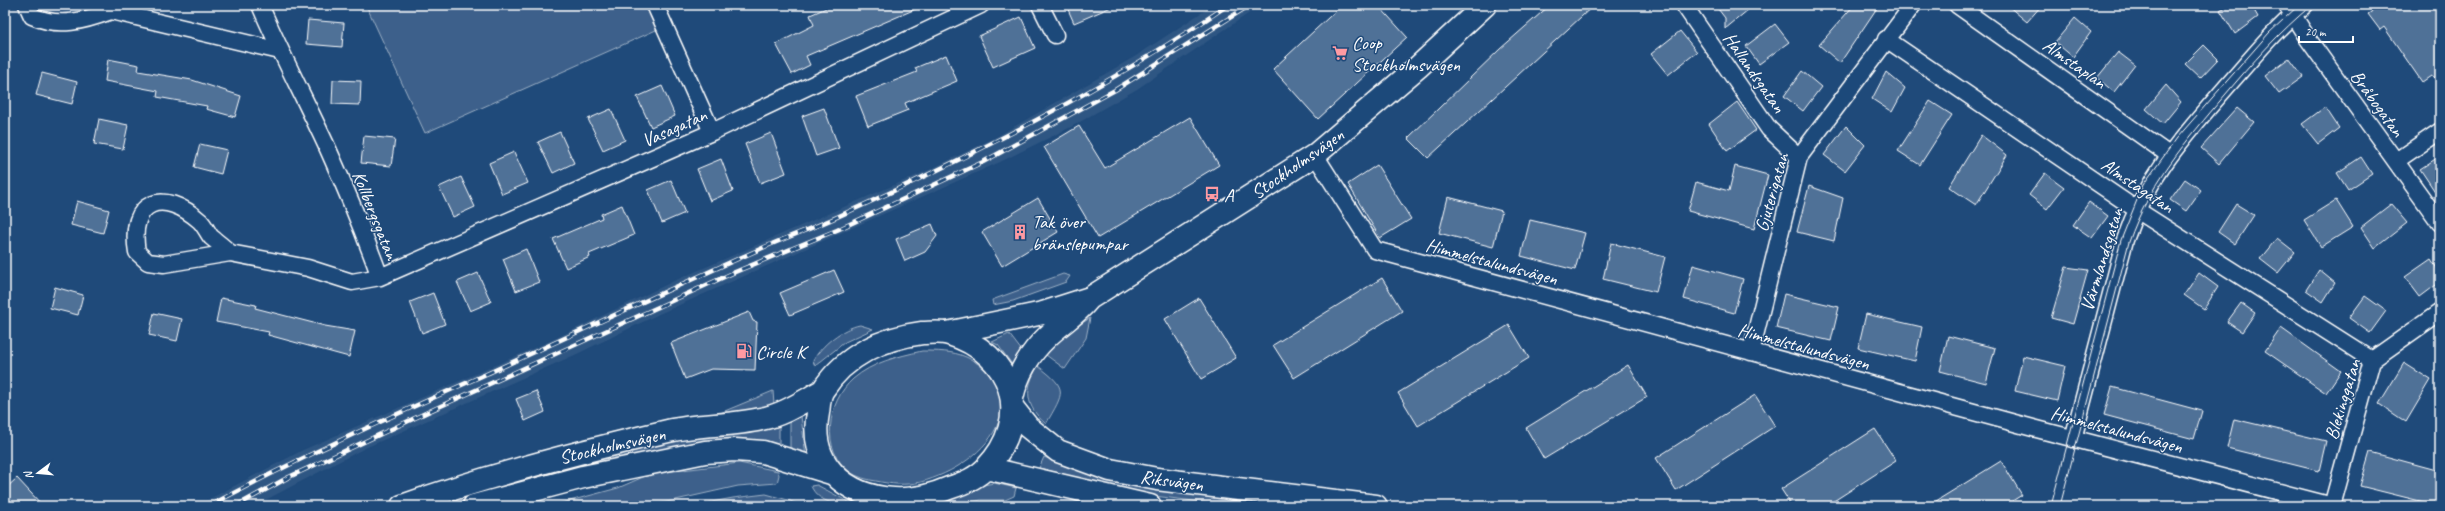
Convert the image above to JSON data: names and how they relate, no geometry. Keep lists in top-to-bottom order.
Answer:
{
  "streets": {
    "main road": ["Stockholmsvägen", "Riksvägen"],
    "street": [
      "Almstaplan",
      "Hallandsgatan",
      "Bråbogatan",
      "Vasagatan",
      "Almstagatan",
      "Gjuterigatan",
      "Kollbergsgatan",
      "Värmlandsgatan",
      "Himmelstalundsvägen",
      "Blekinggatan"
    ]
  },
  "crossings": [
    ["Almstaplan", "Värmlandsgatan"],
    ["Hallandsgatan", "Gjuterigatan"],
    ["Bråbogatan", "Värmlandsgatan"],
    ["Vasagatan", "Kollbergsgatan"],
    ["Stockholmsvägen", "Himmelstalundsvägen"],
    ["Stockholmsvägen", "Riksvägen"],
    ["Almstagatan", "Gjuterigatan"],
    ["Almstagatan", "Värmlandsgatan"],
    ["Almstagatan", "Blekinggatan"],
    ["Gjuterigatan", "Himmelstalundsvägen"],
    ["Värmlandsgatan", "Himmelstalundsvägen"],
    ["Himmelstalundsvägen", "Blekinggatan"]
  ],
  "places": {
    "supermarket": ["Coop Stockholmsvägen"],
    "bus stop": ["A"],
    "building": ["Tak över bränslepumpar"],
    "fuel station": ["Circle K"]
  },
  "scale_bar": "20 m",
  "north": "left"
}
